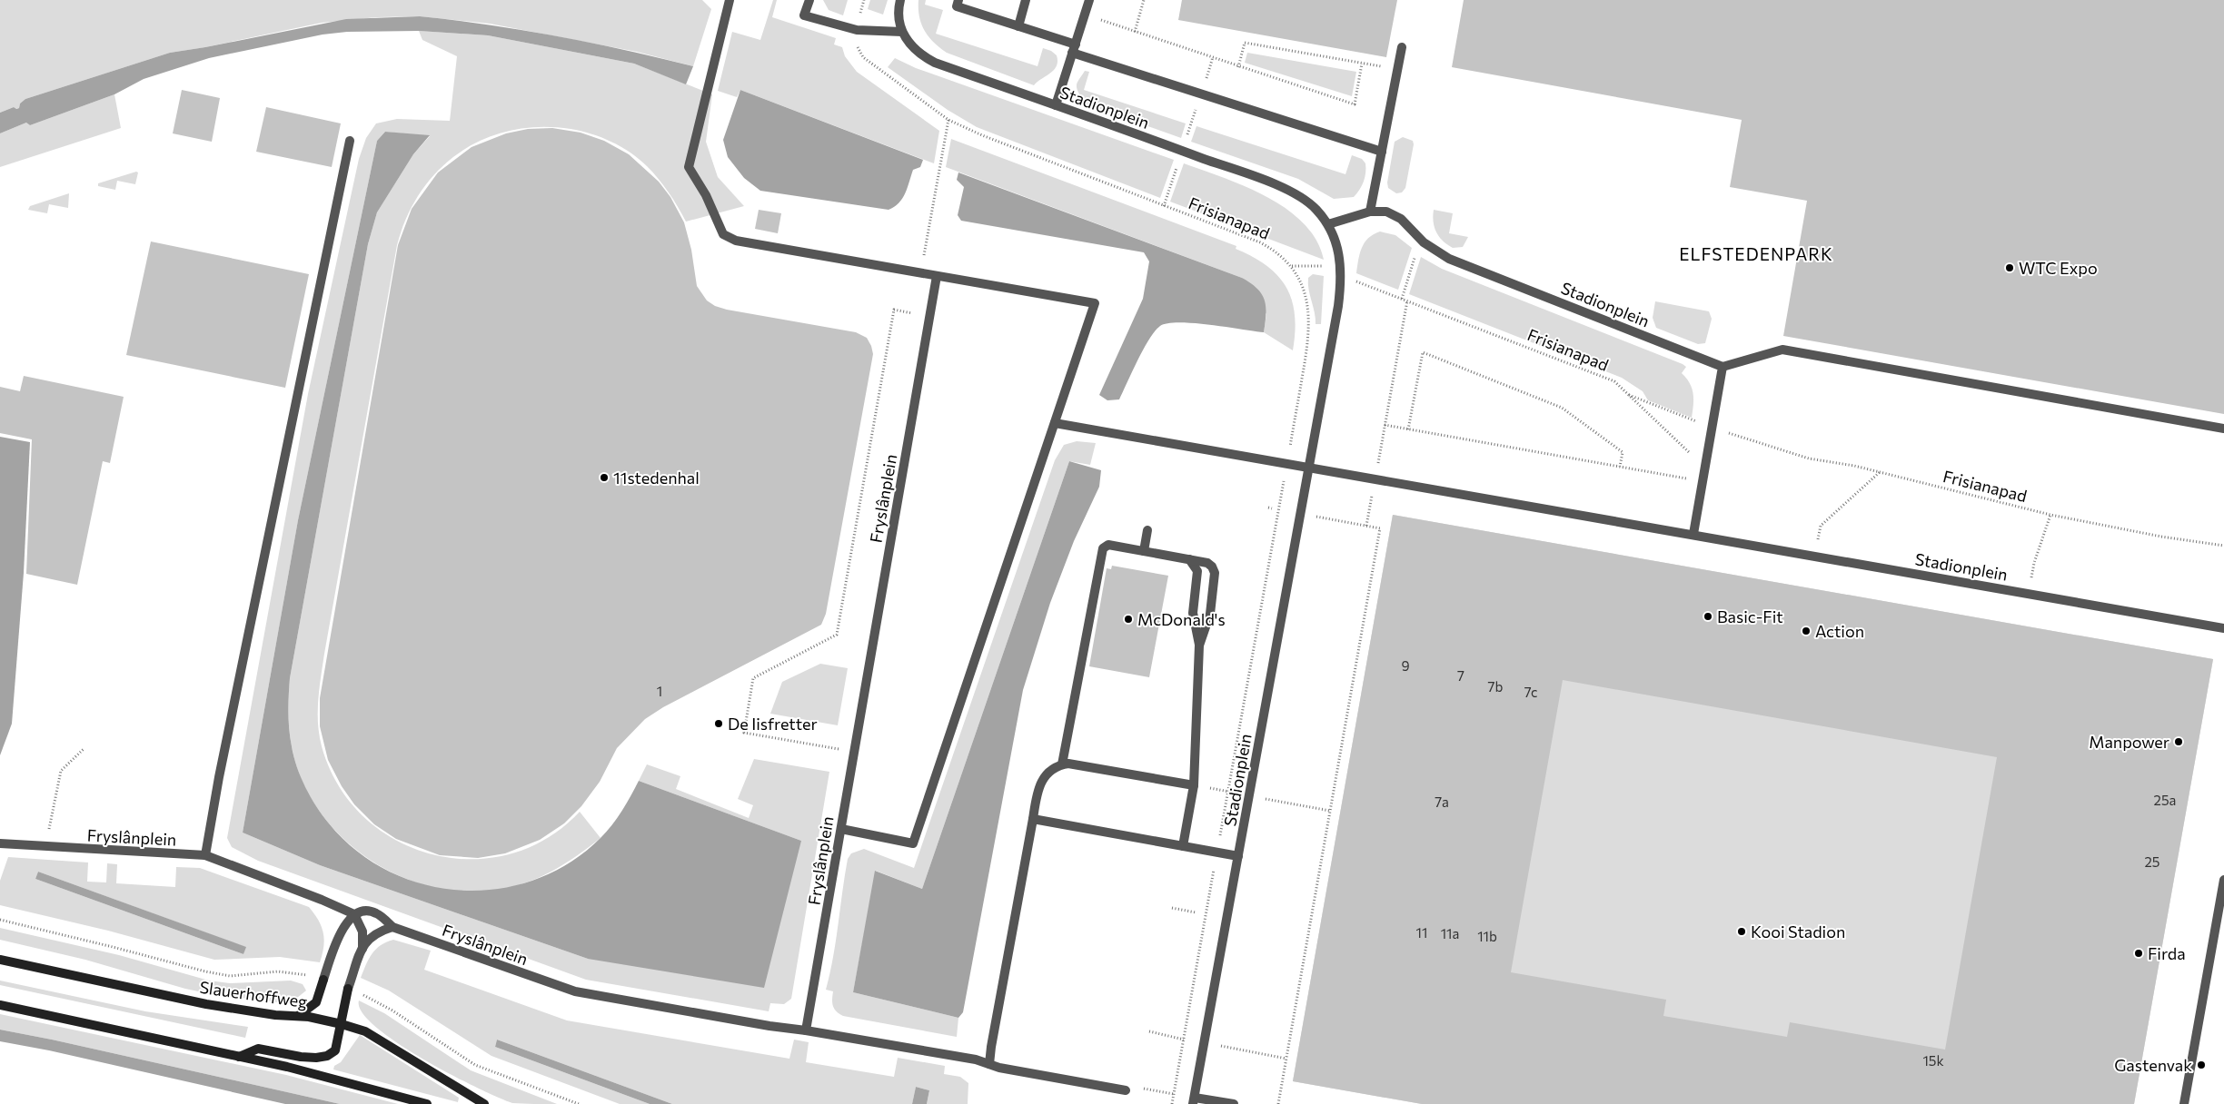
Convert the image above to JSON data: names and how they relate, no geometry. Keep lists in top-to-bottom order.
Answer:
{
  "streets": {
    "main road": ["Slauerhoffweg"],
    "street": ["Stadionplein", "Fryslânplein"],
    "path": ["Frisianapad"]
  },
  "crossings": [
    ["Stadionplein", "Frisianapad"]
  ],
  "districts": ["ELFSTEDENPARK"],
  "places": [
    "WTC Expo",
    "11stedenhal",
    "Basic-Fit",
    "McDonald's",
    "Action",
    "De Iisfretter",
    "Manpower",
    "Kooi Stadion",
    "Firda",
    "Gastenvak"
  ],
  "house_numbers": [
    "9",
    "7",
    "7b",
    "1",
    "7c",
    "25a",
    "7a",
    "25",
    "11",
    "11a",
    "11b",
    "15k"
  ]
}
